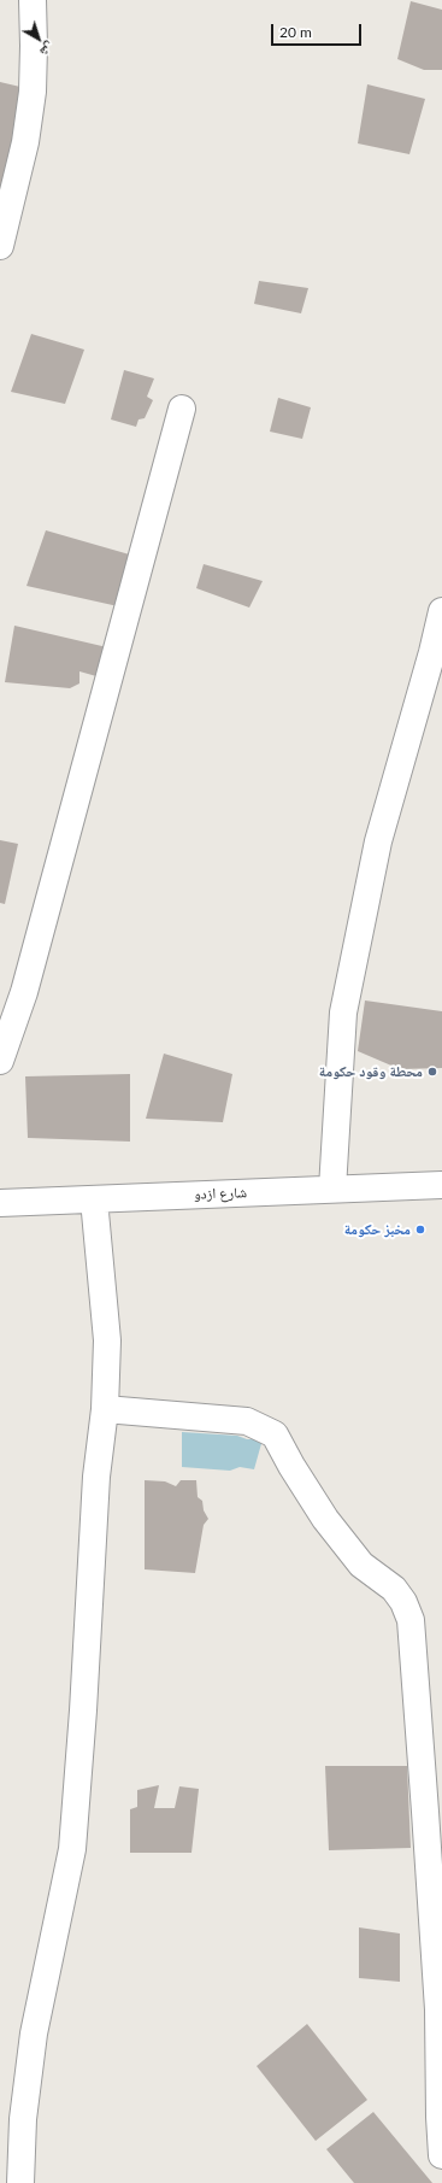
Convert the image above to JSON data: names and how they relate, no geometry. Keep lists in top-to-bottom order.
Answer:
{
  "streets": {
    "street": ["شارع ازدو"]
  },
  "places": ["محطة وقود حكومة", "مخبز حكومة"],
  "scale_bar": "20 m",
  "north": "bottom right"
}
